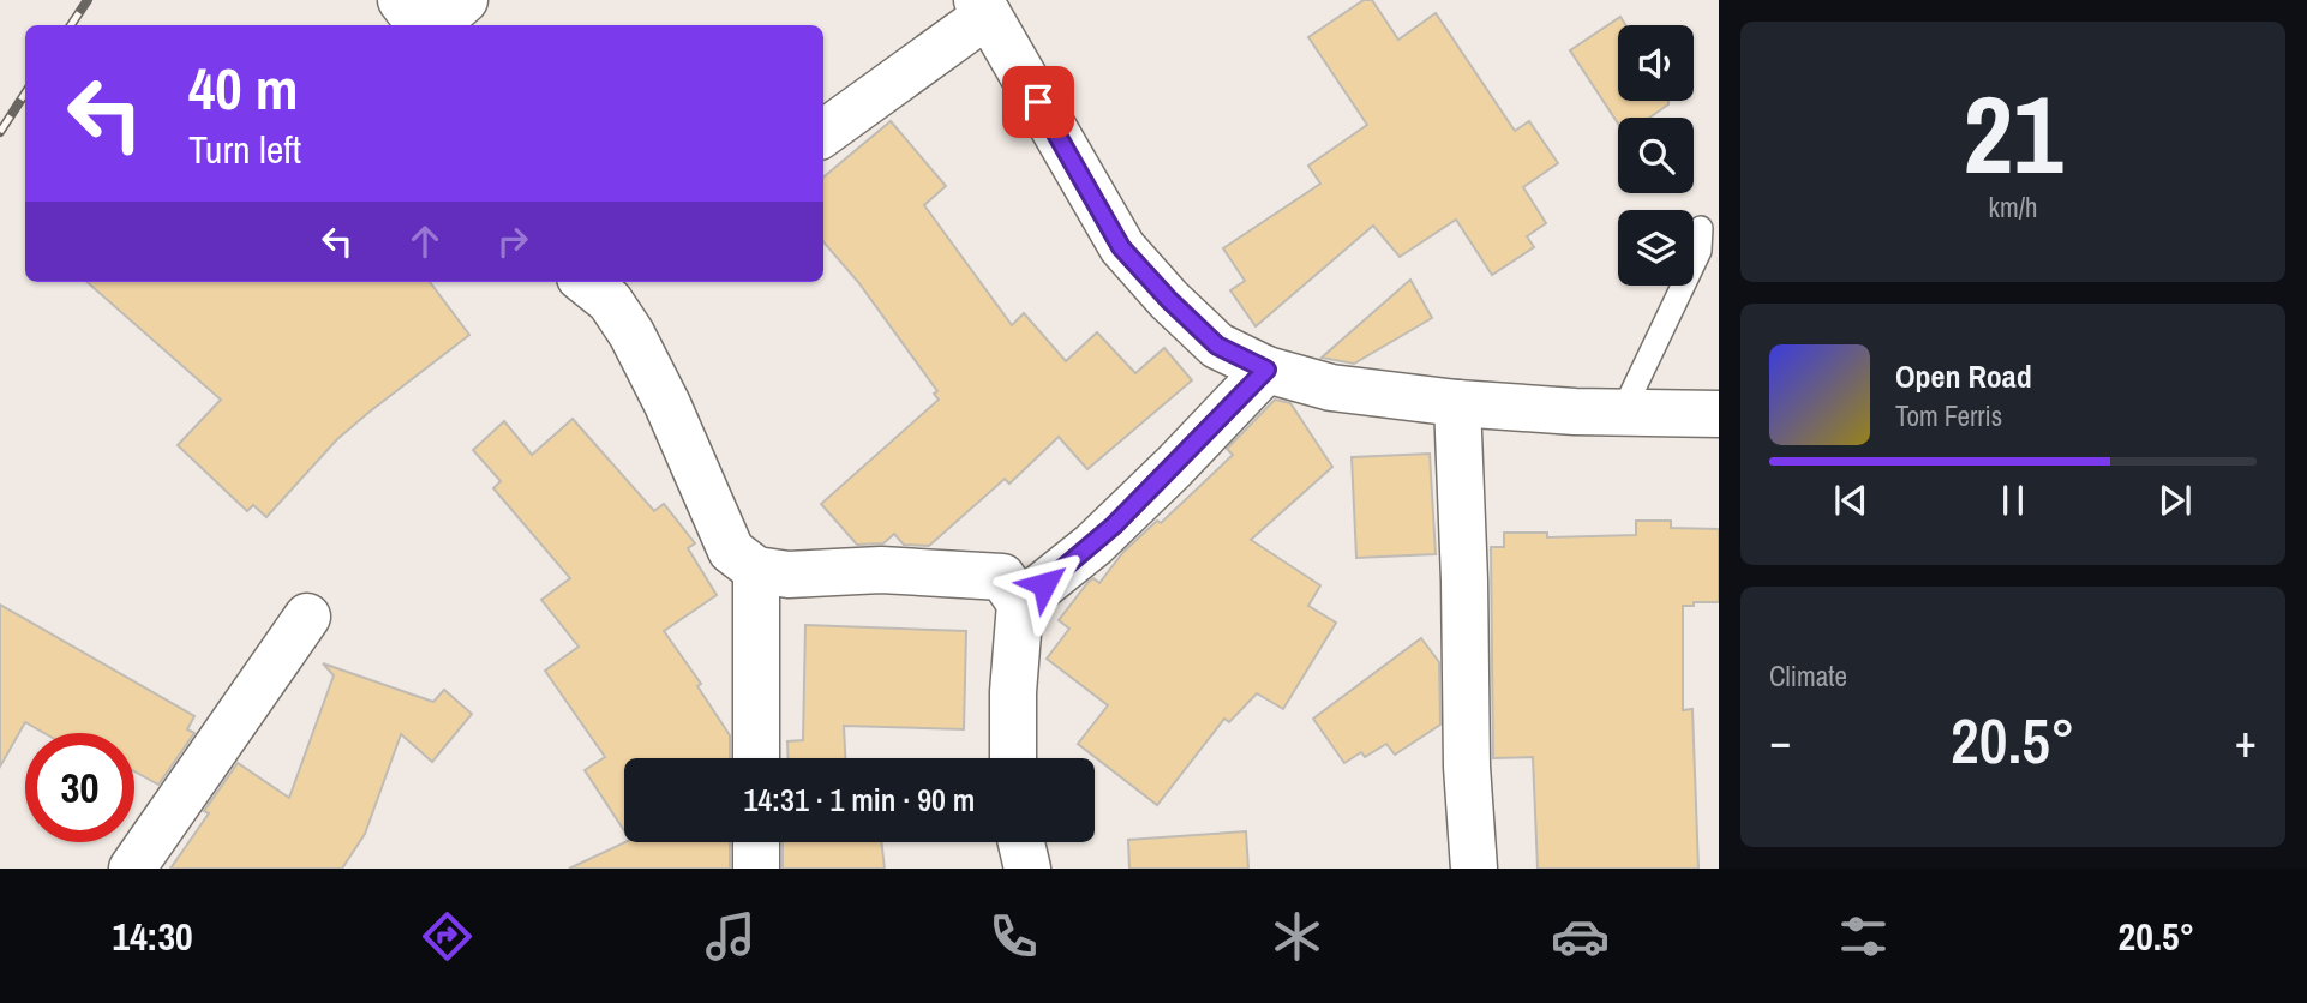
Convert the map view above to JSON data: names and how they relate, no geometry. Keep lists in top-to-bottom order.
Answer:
{
  "page": {
    "tile": [
      ["21", "km/h"],
      "Climate"
    ],
    "turn": ["40 m", "Turn left"],
    "song": ["Open Road", "Tom Ferris"],
    "heat": ["−", "20.5°", "+"],
    "limit": "30",
    "trip": "14:31 · 1 min · 90 m",
    "tabs": ["14:30", "20.5°"]
  }
}
